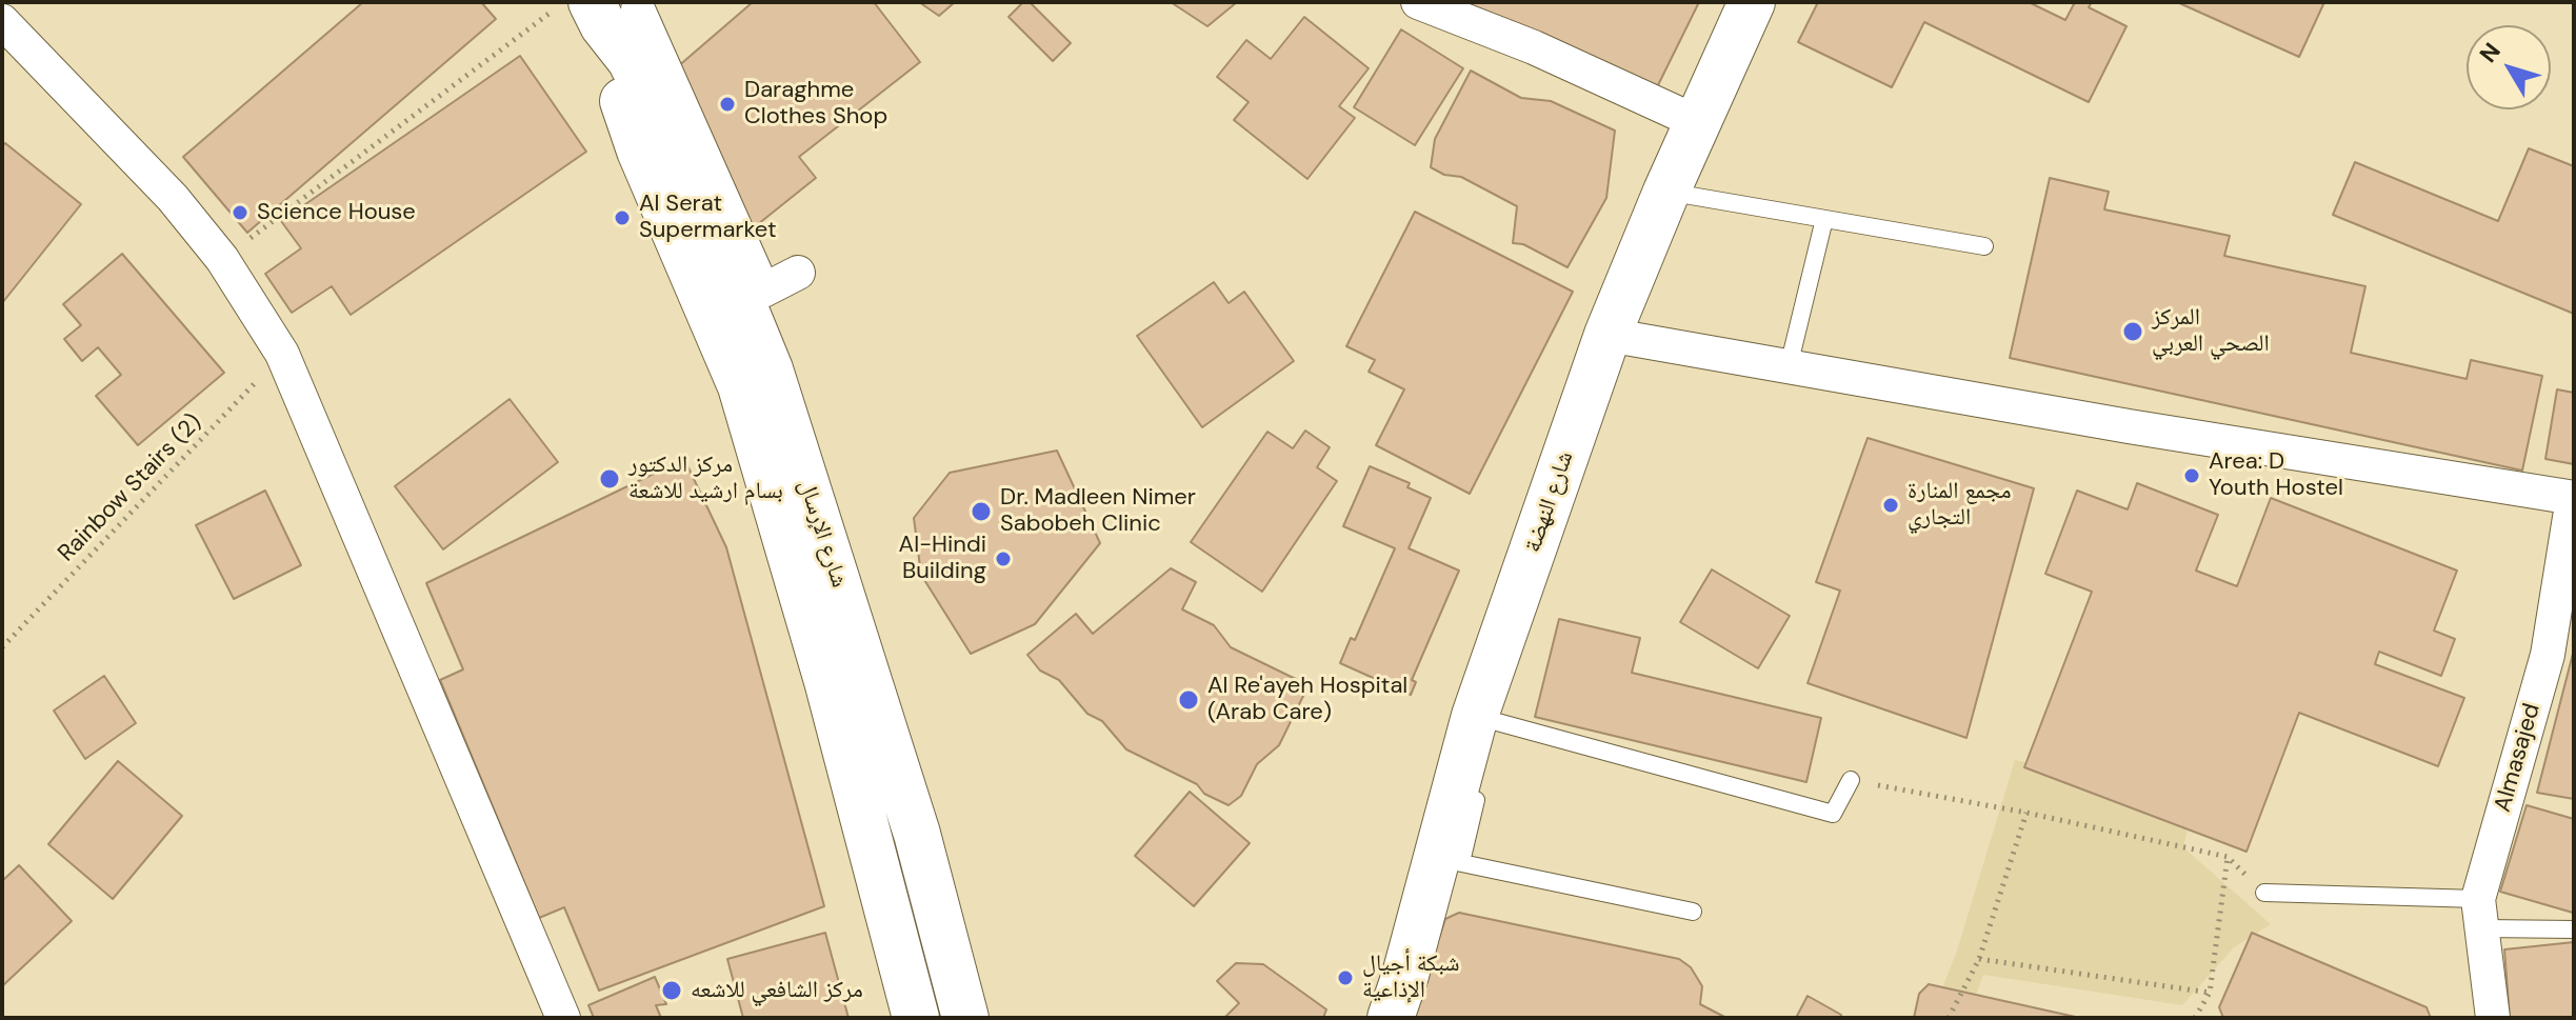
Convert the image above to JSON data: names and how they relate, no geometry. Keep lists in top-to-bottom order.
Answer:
{
  "streets": {
    "main road": ["شارع النهضة", "شارع الإرسال"],
    "street": ["Almasajed"],
    "path": ["Rainbow Stairs (2)"]
  },
  "places": [
    "Daraghme Clothes Shop",
    "Science House",
    "Al Serat Supermarket",
    "المركز الصحي العربي",
    "Area: D Youth Hostel",
    "مركز الدكتور بسام ارشيد للاشعة",
    "مجمع المنارة التجاري",
    "Dr. Madleen Nimer Sabobeh Clinic",
    "Al-Hindi Building",
    "Al Re'ayeh Hospital (Arab Care)",
    "شبكة أجيال الإذاعية",
    "مركز الشافعي للاشعه"
  ],
  "north": "top left"
}
